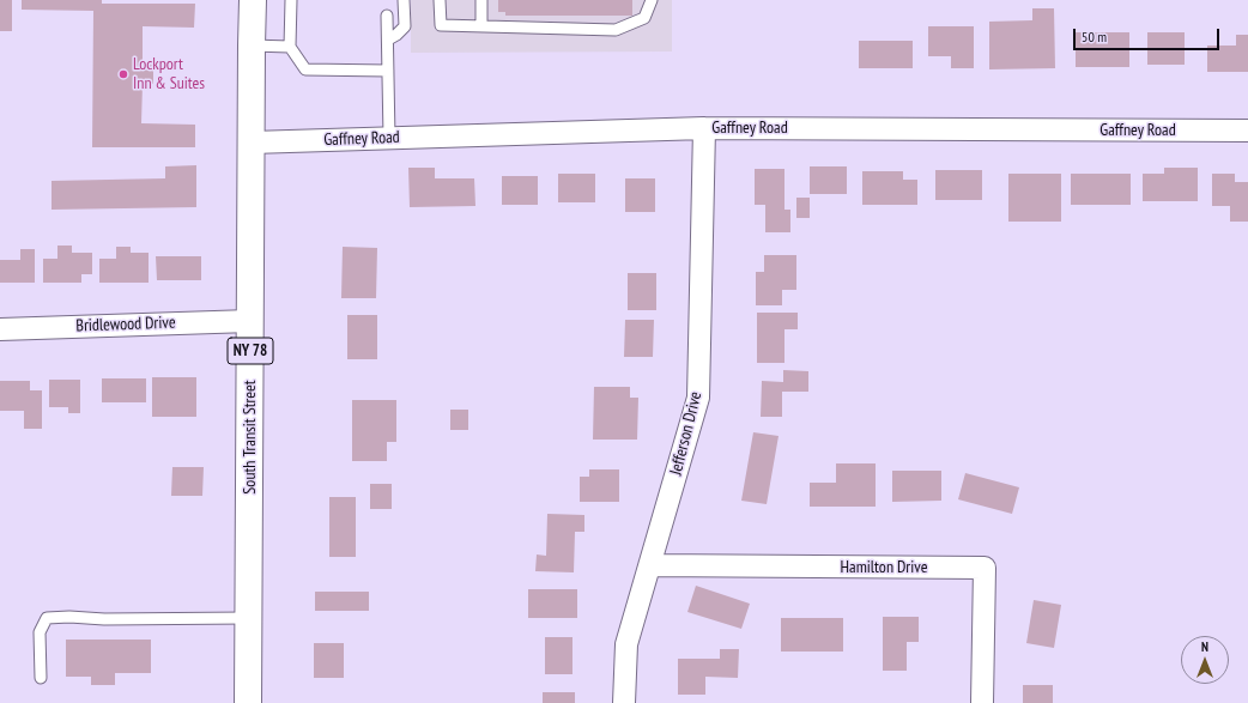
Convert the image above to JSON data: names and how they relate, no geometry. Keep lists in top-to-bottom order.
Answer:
{
  "streets": {
    "highway": ["NY 78", "South Transit Street"],
    "street": [
      "Gaffney Road",
      "Bridlewood Drive",
      "Jefferson Drive",
      "Hamilton Drive"
    ]
  },
  "crossings": [
    ["Gaffney Road", "Jefferson Drive"],
    ["Gaffney Road", "South Transit Street"],
    ["Bridlewood Drive", "South Transit Street"],
    ["Jefferson Drive", "Hamilton Drive"]
  ],
  "places": ["Lockport Inn & Suites"],
  "scale_bar": "50 m",
  "north": "top"
}
